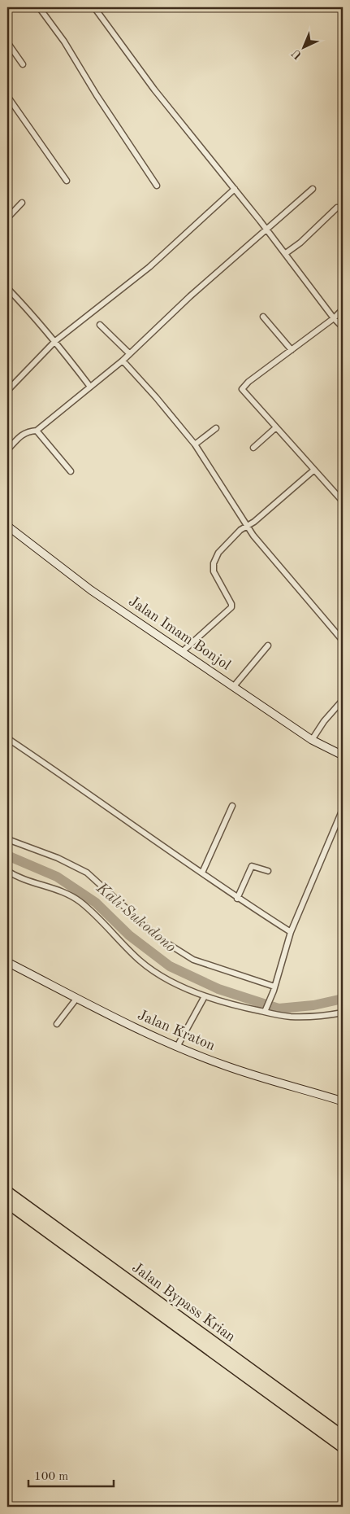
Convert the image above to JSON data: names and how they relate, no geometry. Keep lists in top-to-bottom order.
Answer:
{
  "streets": {
    "highway": ["Jalan Bypass Krian"],
    "main road": ["Jalan Imam Bonjol", "Jalan Kraton"]
  },
  "water": ["Kali Sukodono"],
  "scale_bar": "100 m",
  "north": "bottom left"
}
